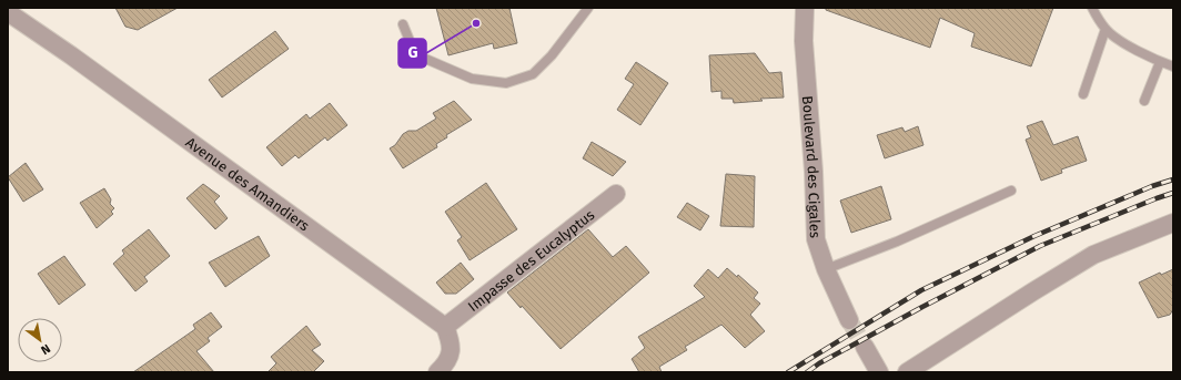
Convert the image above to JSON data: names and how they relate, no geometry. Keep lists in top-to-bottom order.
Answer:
{
  "streets": {
    "street": ["Boulevard des Cigales", "Avenue des Amandiers", "Impasse des Eucalyptus"]
  },
  "crossings": [
    ["Avenue des Amandiers", "Impasse des Eucalyptus"]
  ],
  "places": ["G"],
  "north": "bottom right"
}
